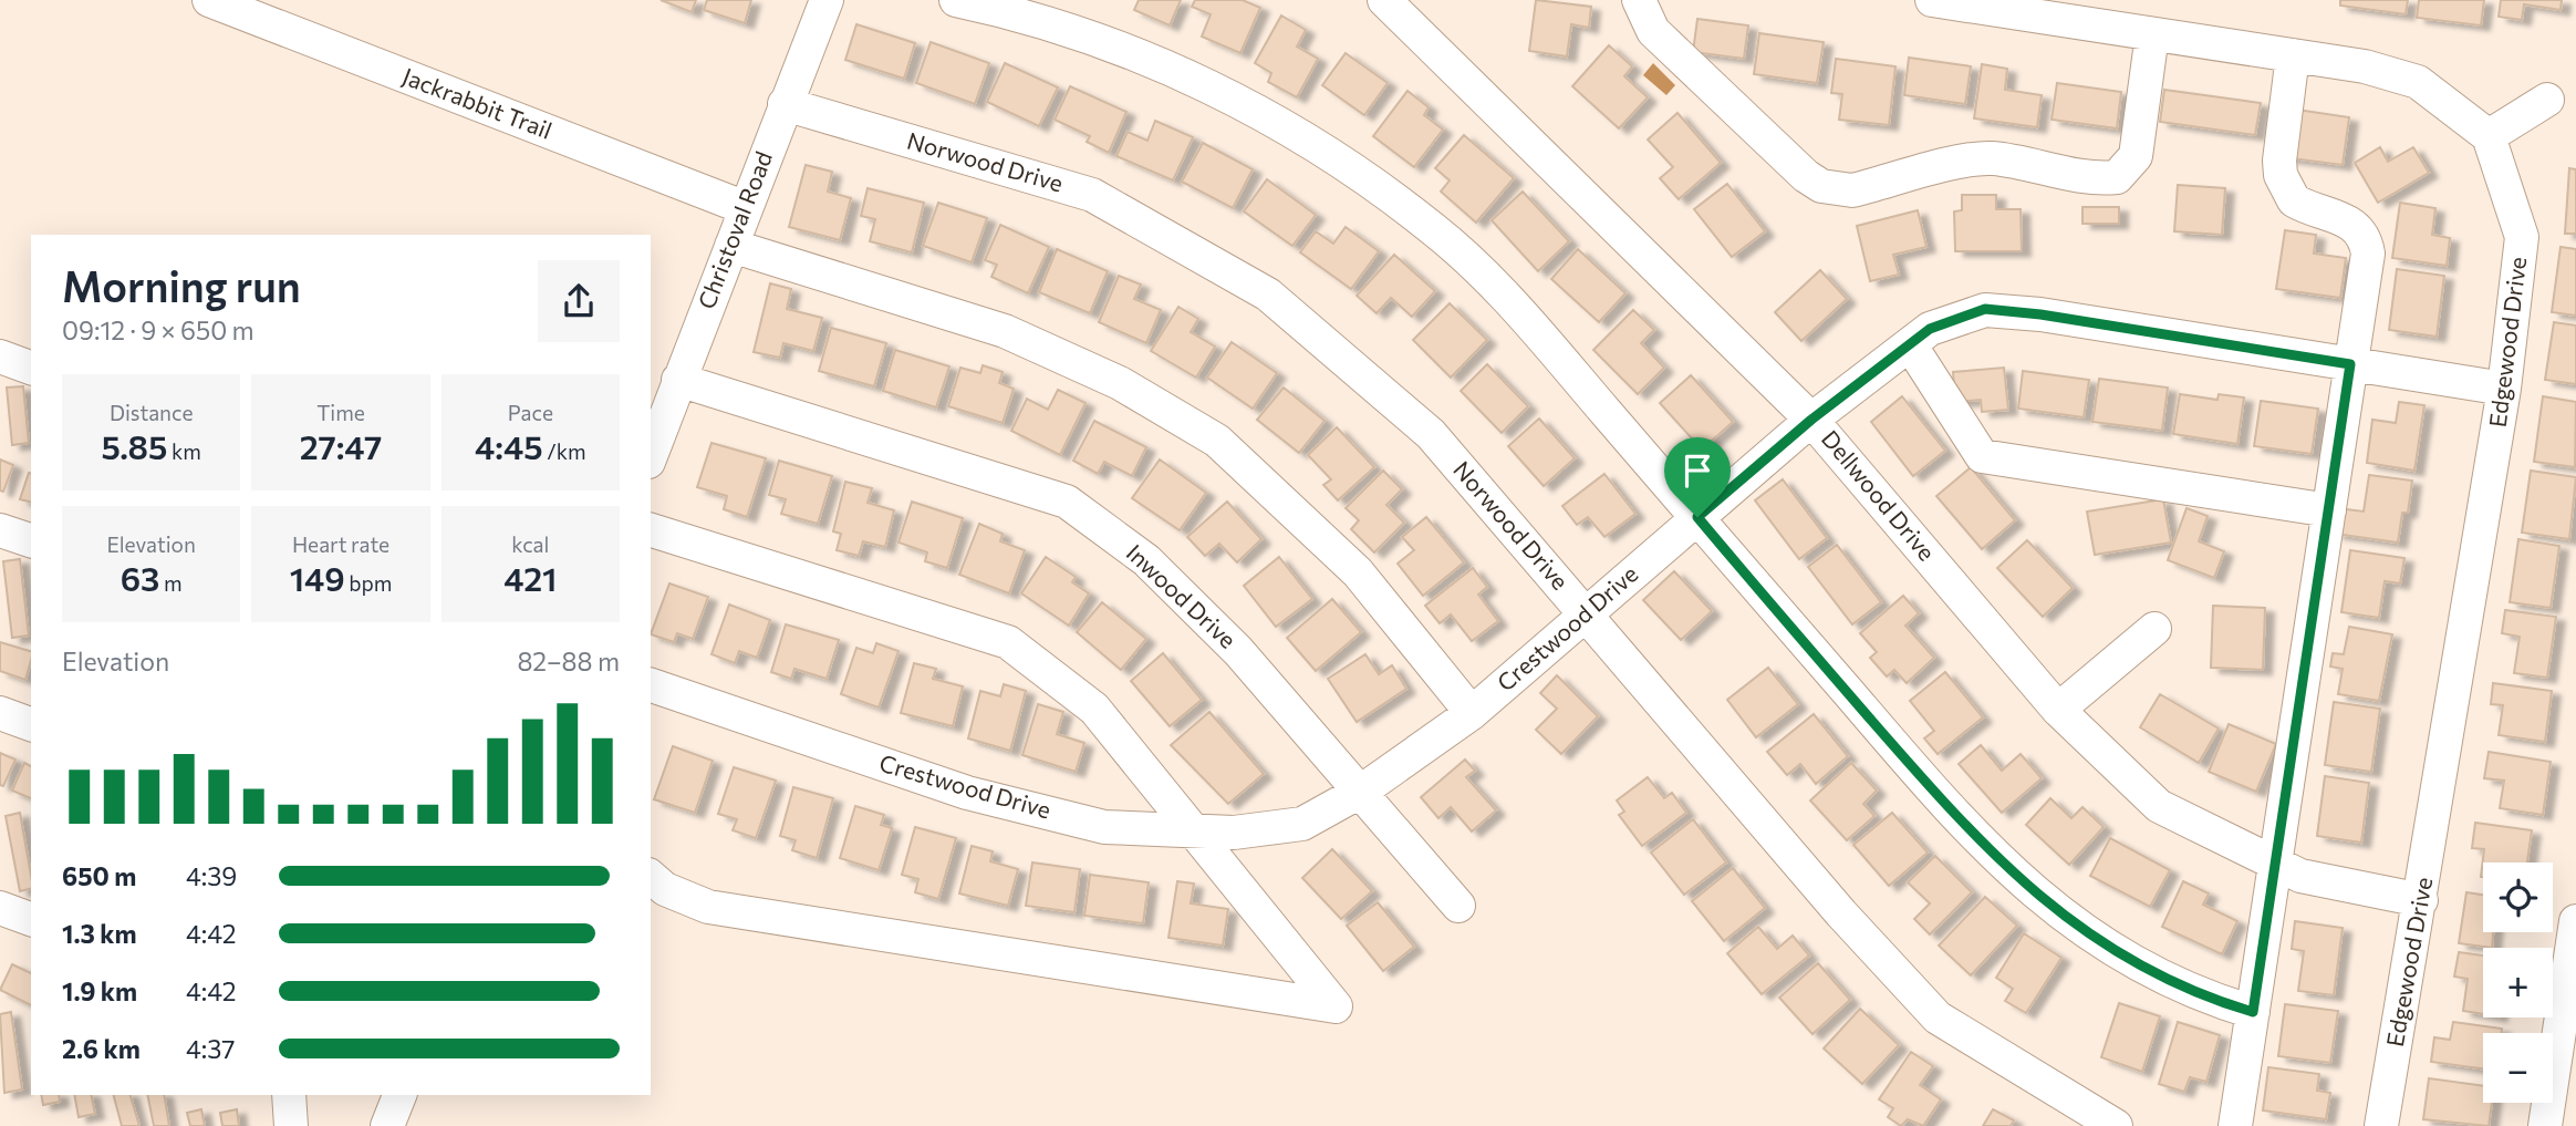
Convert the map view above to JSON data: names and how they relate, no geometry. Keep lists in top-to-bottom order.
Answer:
{
  "streets": {
    "street": [
      "Jackrabbit Trail",
      "Norwood Drive",
      "Christoval Road",
      "Edgewood Drive",
      "Dellwood Drive",
      "Inwood Drive",
      "Crestwood Drive"
    ]
  },
  "crossings": [
    ["Jackrabbit Trail", "Christoval Road"],
    ["Norwood Drive", "Christoval Road"],
    ["Norwood Drive", "Crestwood Drive"],
    ["Christoval Road", "Inwood Drive"],
    ["Edgewood Drive", "Dellwood Drive"],
    ["Edgewood Drive", "Crestwood Drive"],
    ["Dellwood Drive", "Crestwood Drive"],
    ["Inwood Drive", "Crestwood Drive"]
  ],
  "page": {
    "heading": ["Morning run", "09:12 · 9 × 650 m"],
    "stats": [
      ["Distance", "5.85 km"],
      ["Time", "27:47"],
      ["Pace", "4:45 /km"],
      ["Elevation", "63 m"],
      ["Heart rate", "149 bpm"],
      ["kcal", "421"]
    ],
    "chart": ["Elevation", "82–88 m"],
    "list": [
      {
        "name": "650 m",
        "note": "4:39"
      },
      {
        "name": "1.3 km",
        "note": "4:42"
      },
      {
        "name": "1.9 km",
        "note": "4:42"
      },
      {
        "name": "2.6 km",
        "note": "4:37"
      }
    ],
    "map_buttons": ["+", "−"]
  }
}
